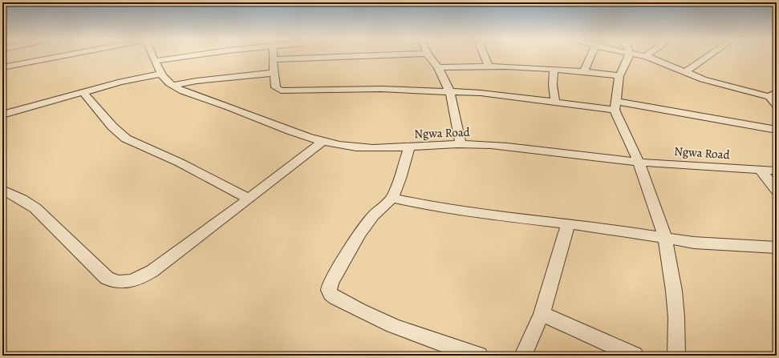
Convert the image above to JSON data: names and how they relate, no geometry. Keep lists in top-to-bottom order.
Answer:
{
  "streets": {
    "street": ["Ngwa Road"]
  }
}
